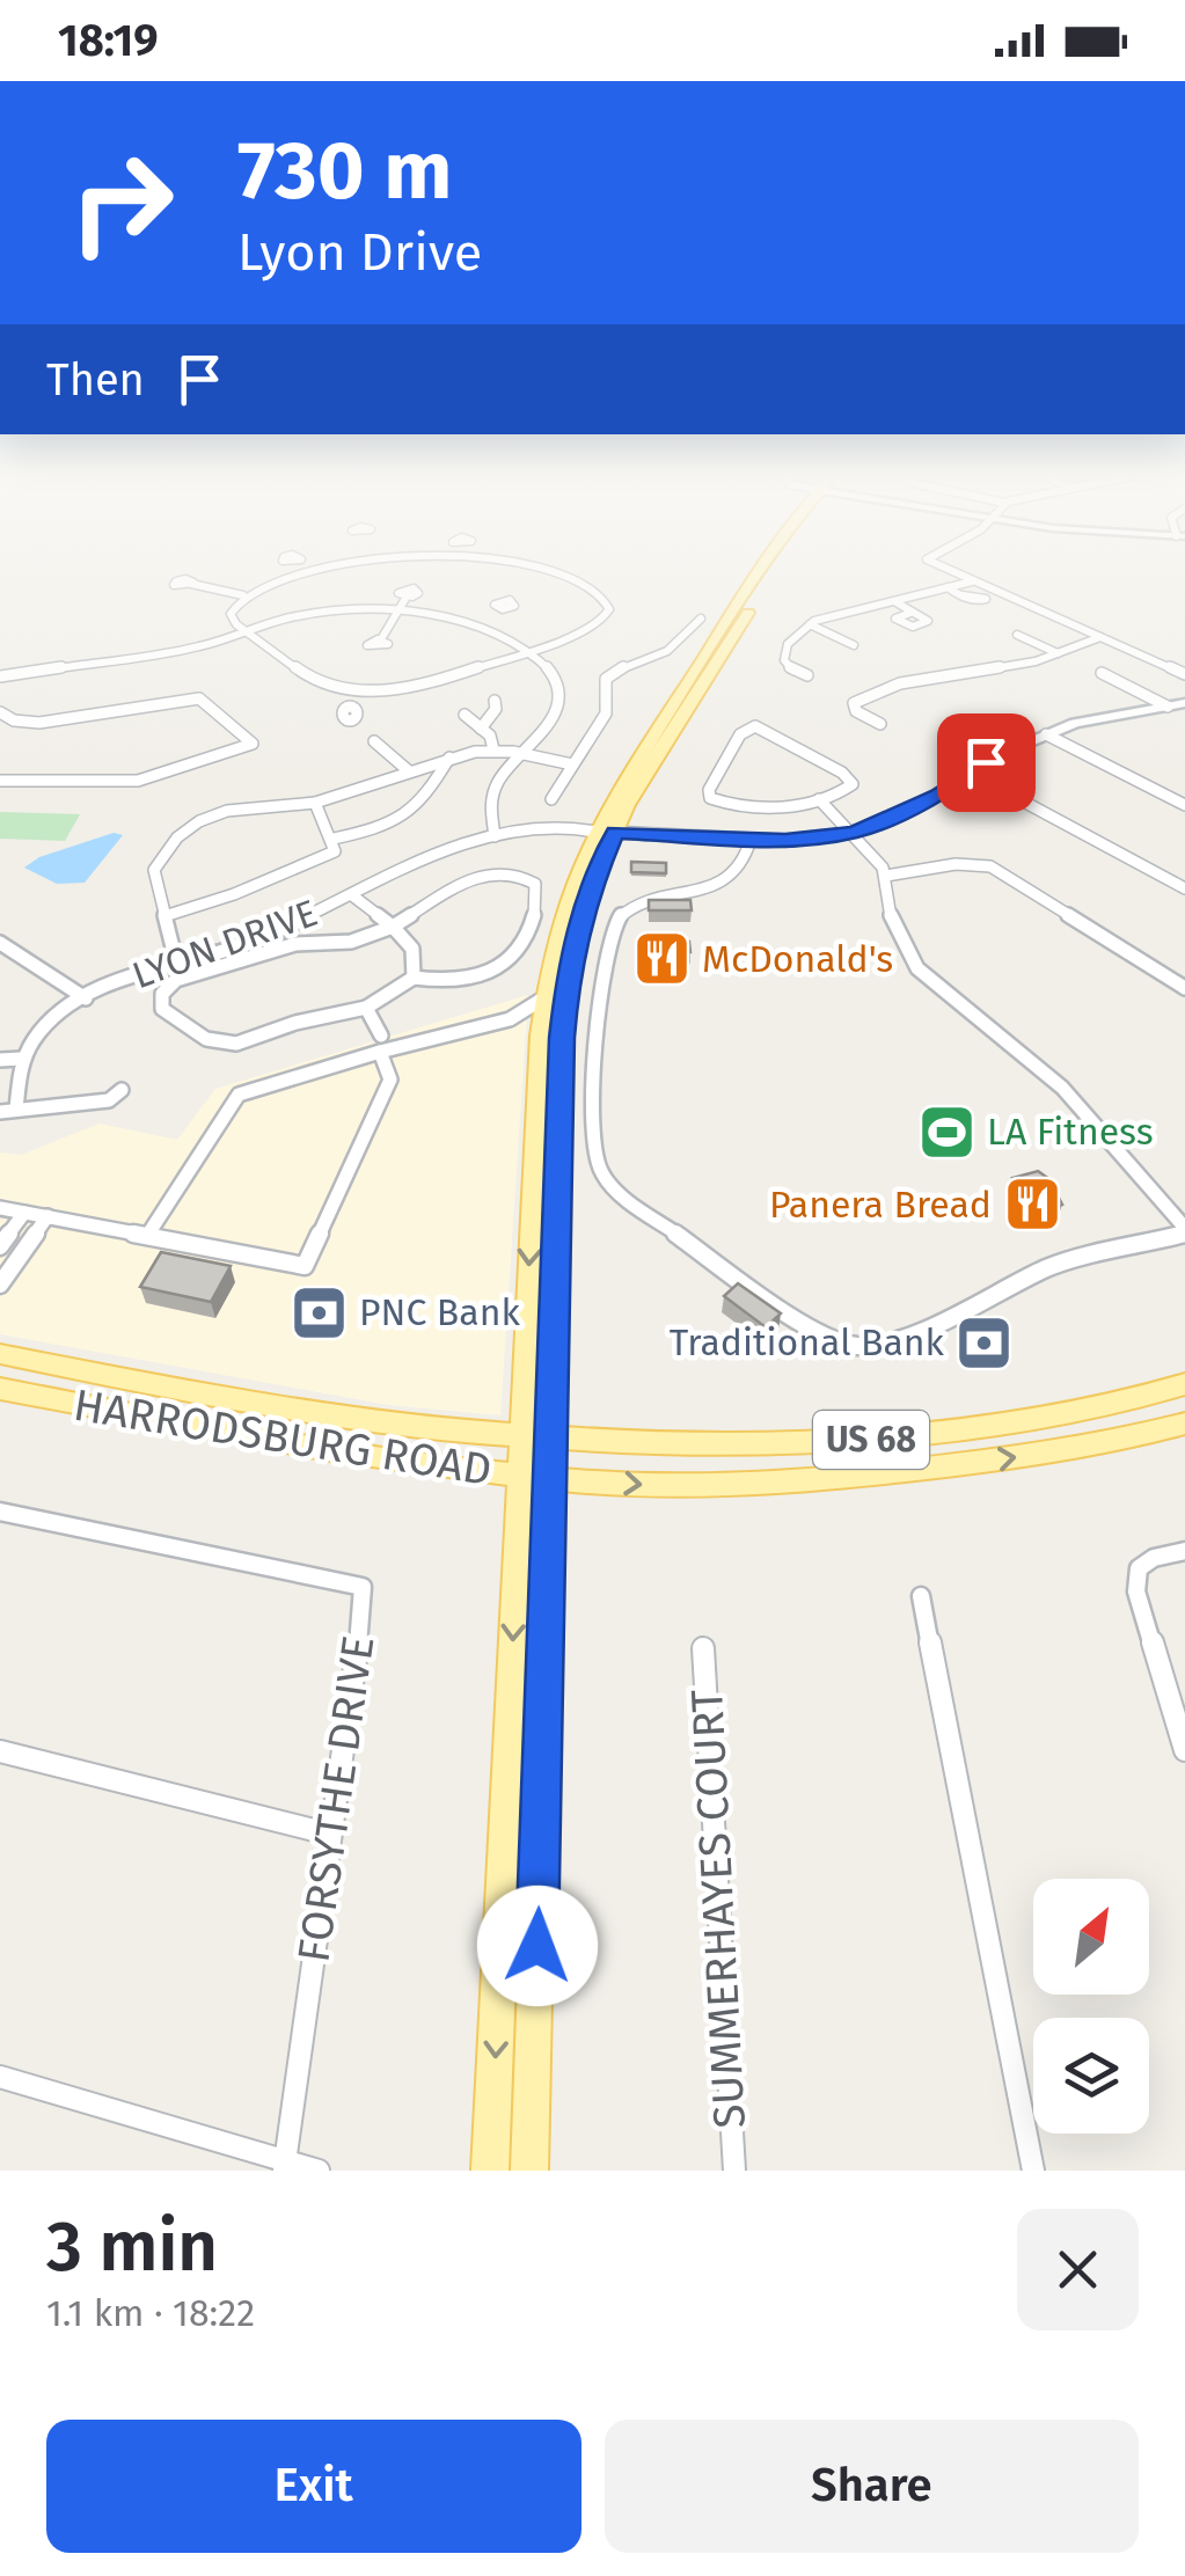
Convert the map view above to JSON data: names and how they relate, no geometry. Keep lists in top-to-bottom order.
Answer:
{
  "streets": {
    "main road": ["HARRODSBURG ROAD", "US 68"],
    "street": ["LYON DRIVE", "FORSYTHE DRIVE", "SUMMERHAYES COURT"]
  },
  "places": {
    "restaurant": ["McDonald's", "Panera Bread"],
    "sports": ["LA Fitness"],
    "bank": ["PNC Bank", "Traditional Bank"]
  },
  "north": "top right",
  "page": {
    "status": "18:19",
    "turn": ["730 m", "Lyon Drive"],
    "then": "Then",
    "heading": ["3 min", "1.1 km · 18:22"],
    "buttons": ["Exit", "Share"]
  }
}
